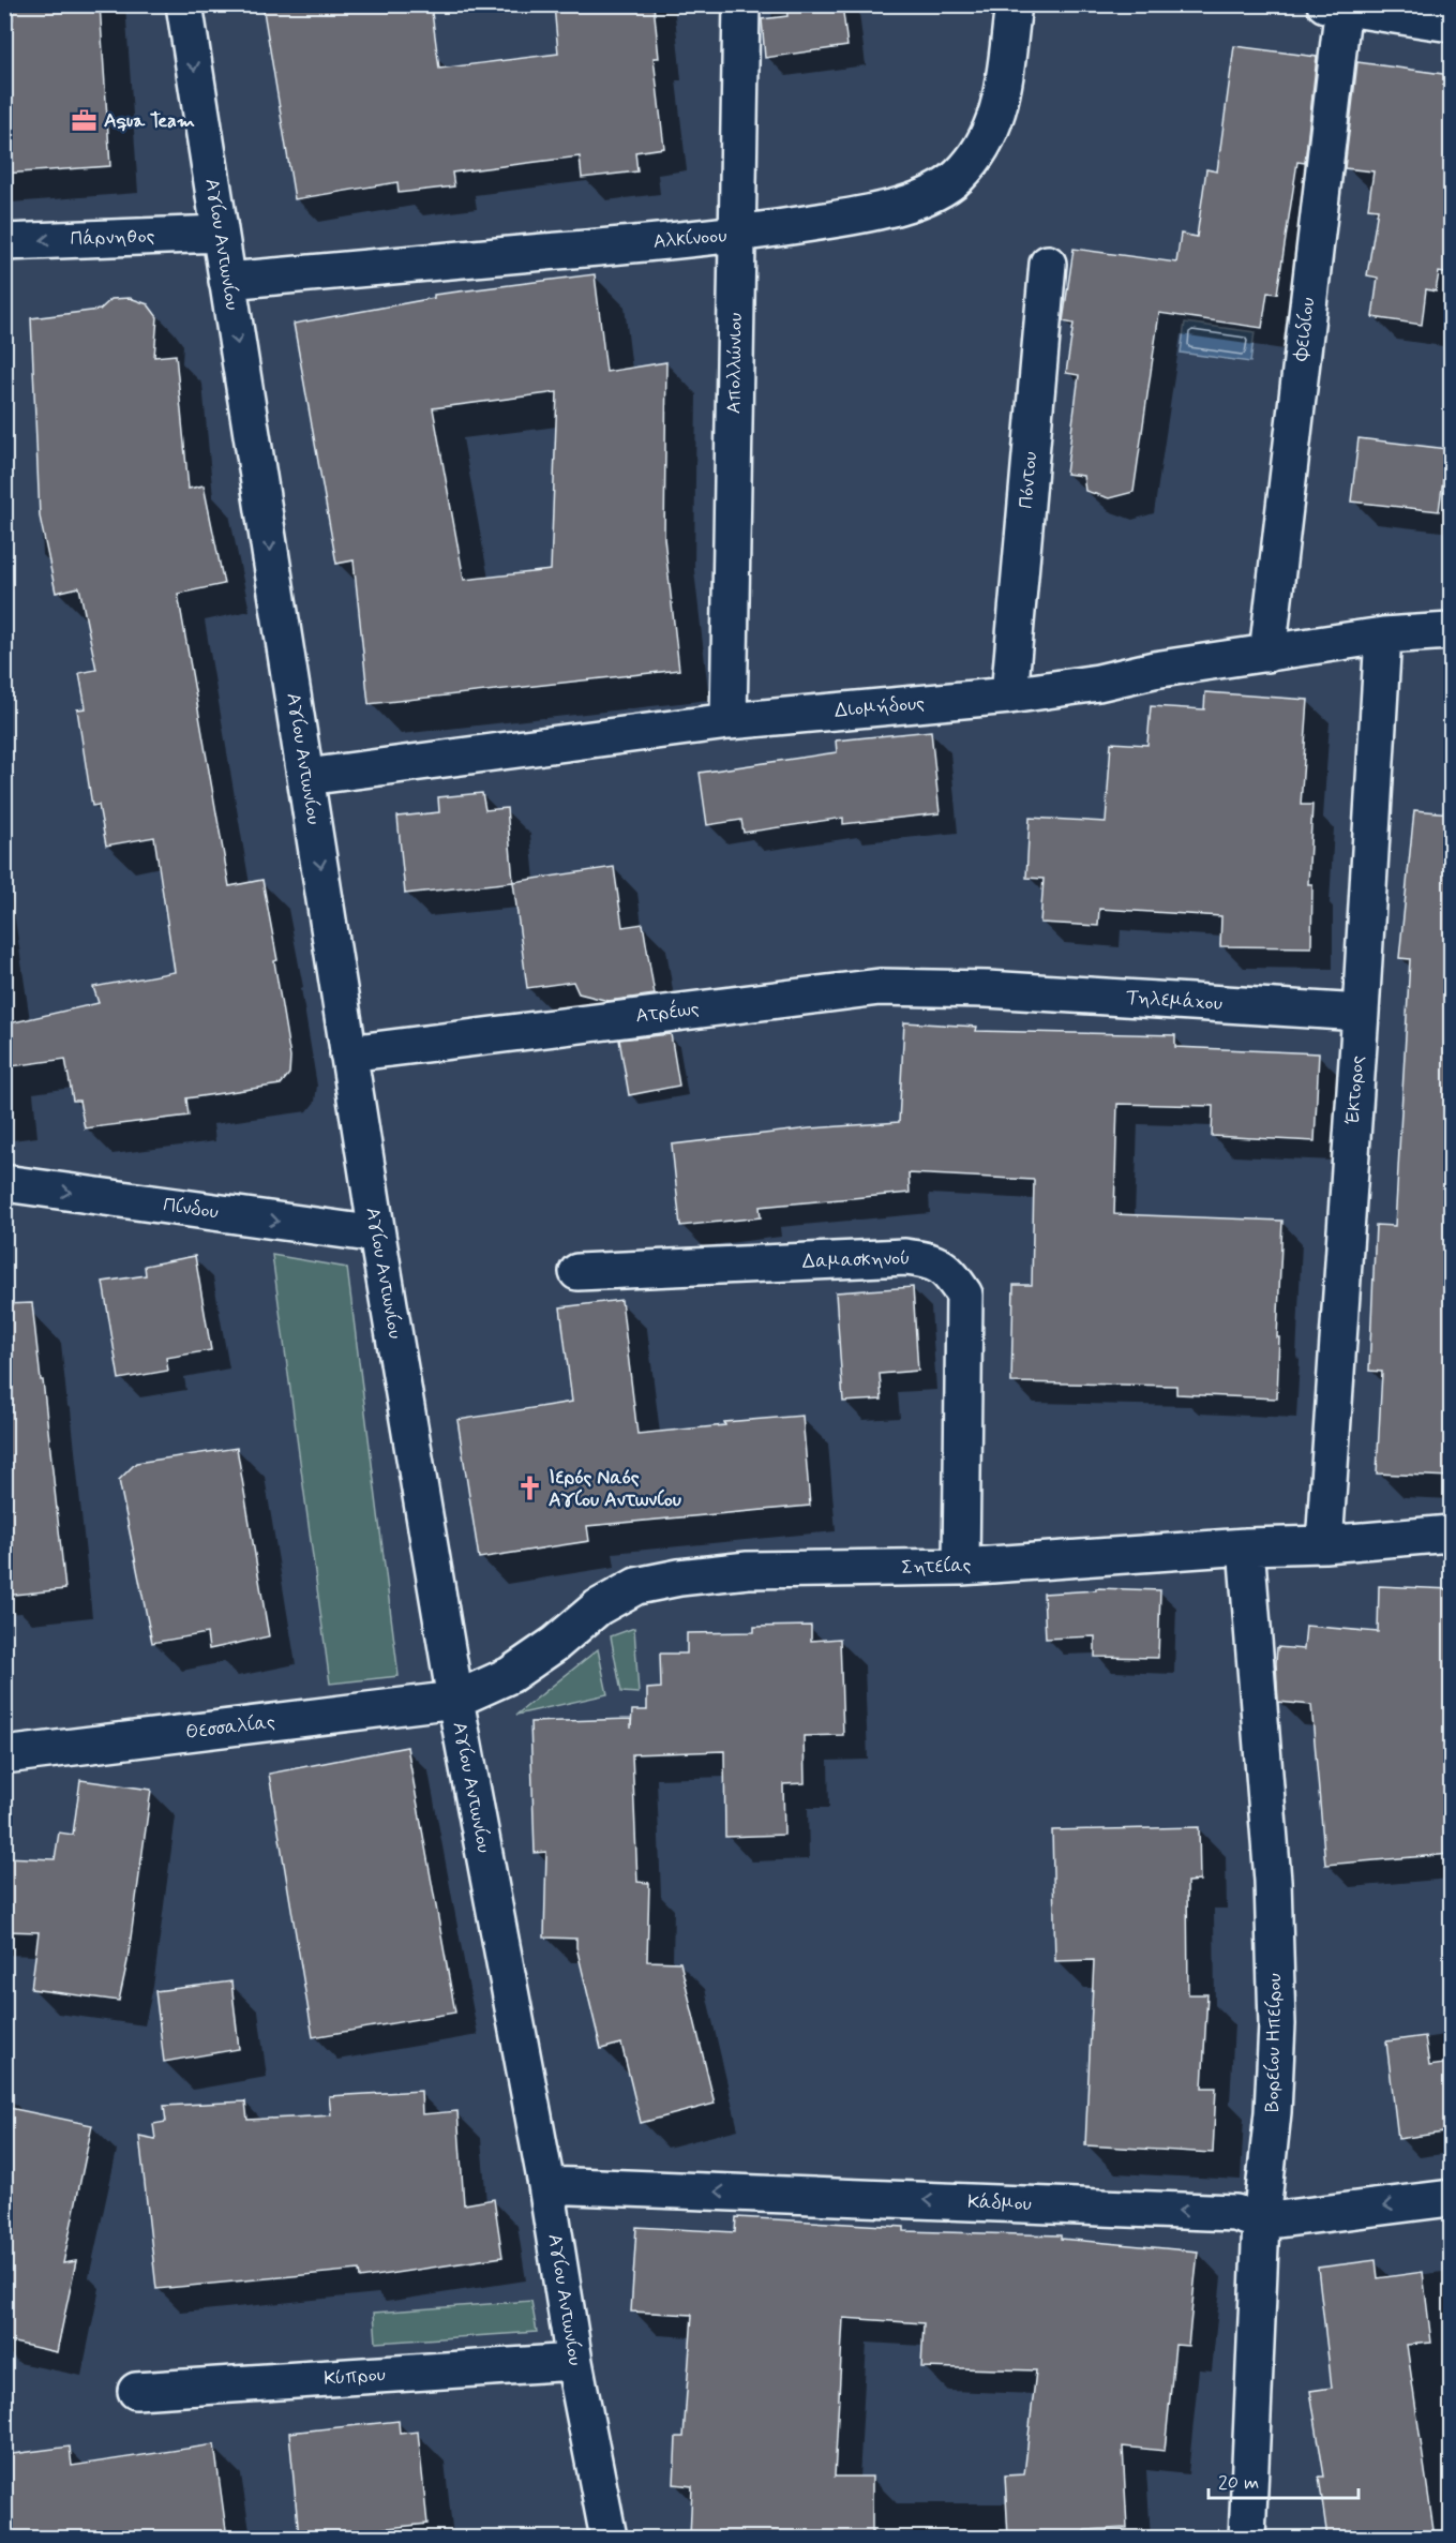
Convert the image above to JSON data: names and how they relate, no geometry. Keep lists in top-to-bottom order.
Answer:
{
  "streets": {
    "street": [
      "Πάρνηθος",
      "Αλκίνοου",
      "Αγίου Αντωνίου",
      "Φειδίου",
      "Απολλώνιου",
      "Πόντου",
      "Διομήδους",
      "Τηλεμάχου",
      "Ατρέως",
      "Έκτορος",
      "Πίνδου",
      "Δαμασκηνού",
      "Σητείας",
      "Θεσσαλίας",
      "Βορείου Ηπείρου",
      "Κάδμου",
      "Κύπρου"
    ]
  },
  "crossings": [
    ["Πάρνηθος", "Αγίου Αντωνίου"],
    ["Αλκίνοου", "Αγίου Αντωνίου"],
    ["Αλκίνοου", "Απολλώνιου"],
    ["Αγίου Αντωνίου", "Διομήδους"],
    ["Αγίου Αντωνίου", "Ατρέως"],
    ["Αγίου Αντωνίου", "Πίνδου"],
    ["Αγίου Αντωνίου", "Σητείας"],
    ["Αγίου Αντωνίου", "Θεσσαλίας"],
    ["Αγίου Αντωνίου", "Κάδμου"],
    ["Αγίου Αντωνίου", "Κύπρου"],
    ["Φειδίου", "Διομήδους"],
    ["Απολλώνιου", "Διομήδους"],
    ["Πόντου", "Διομήδους"],
    ["Διομήδους", "Έκτορος"],
    ["Τηλεμάχου", "Ατρέως"],
    ["Τηλεμάχου", "Έκτορος"],
    ["Έκτορος", "Σητείας"],
    ["Δαμασκηνού", "Σητείας"],
    ["Σητείας", "Θεσσαλίας"],
    ["Σητείας", "Βορείου Ηπείρου"],
    ["Βορείου Ηπείρου", "Κάδμου"]
  ],
  "one_way": [
    "Πάρνηθος",
    "Αγίου Αντωνίου",
    "Πίνδου",
    "Κάδμου"
  ],
  "places": {
    "office": ["Aqua Team"],
    "church": ["Ιερός Ναός Αγίου Αντωνίου"]
  },
  "scale_bar": "20 m"
}
